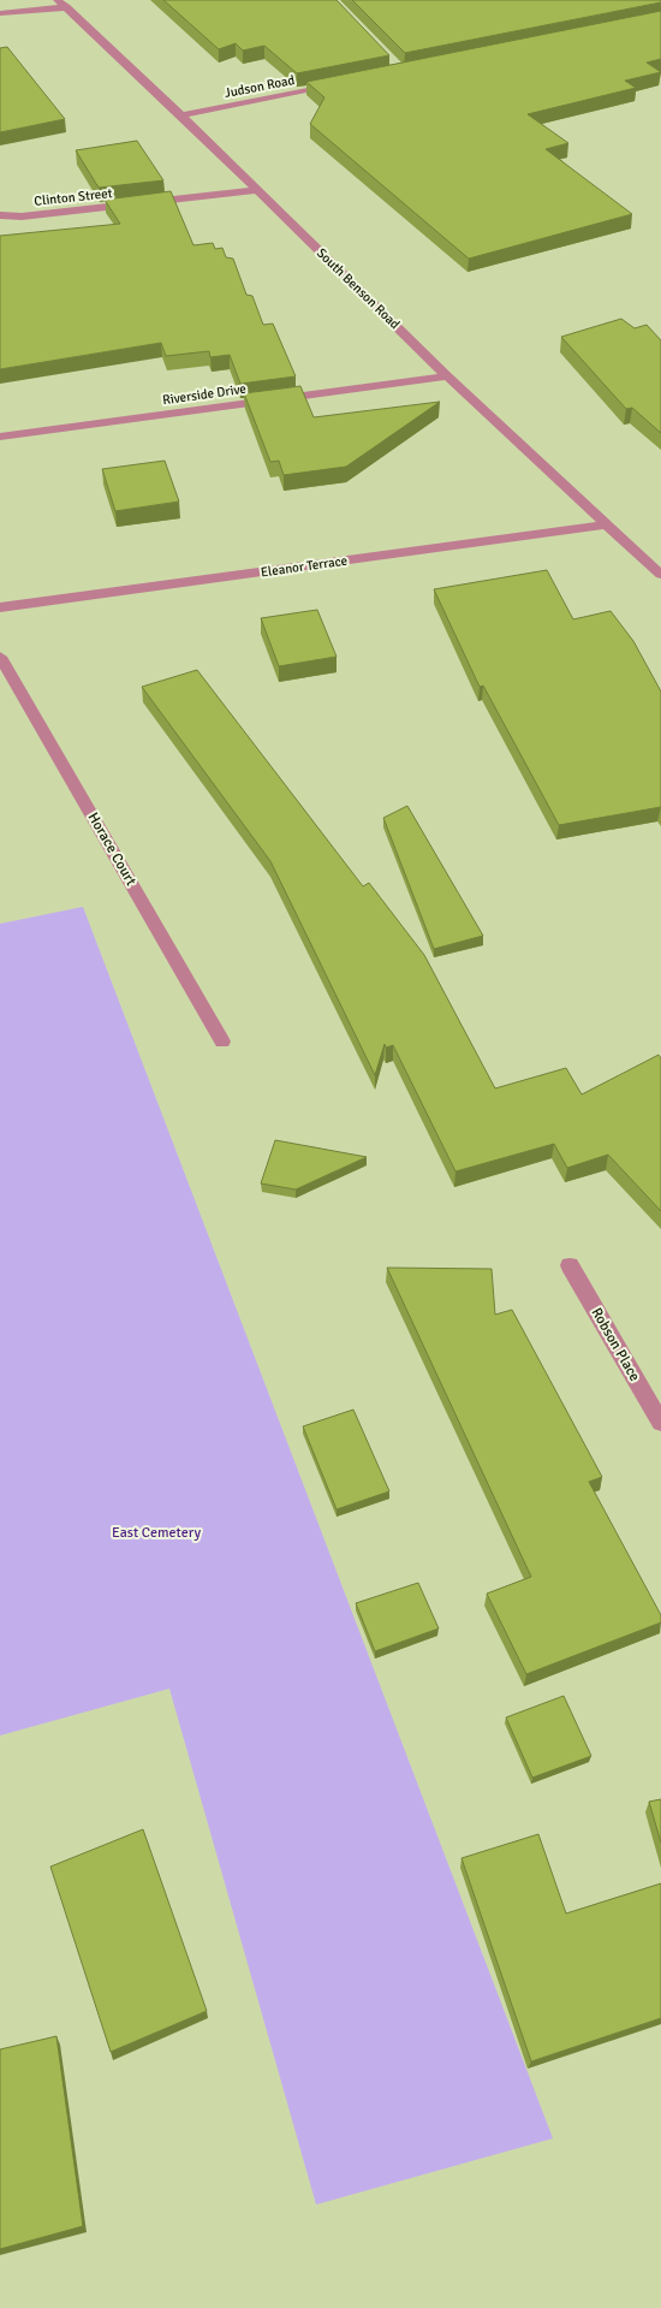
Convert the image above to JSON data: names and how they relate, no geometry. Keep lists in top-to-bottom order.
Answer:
{
  "streets": {
    "street": [
      "Judson Road",
      "Clinton Street",
      "South Benson Road",
      "Riverside Drive",
      "Eleanor Terrace",
      "Horace Court",
      "Robson Place"
    ]
  },
  "crossings": [
    ["Judson Road", "South Benson Road"],
    ["Clinton Street", "South Benson Road"],
    ["South Benson Road", "Riverside Drive"],
    ["South Benson Road", "Eleanor Terrace"]
  ],
  "parks": ["East Cemetery"]
}
